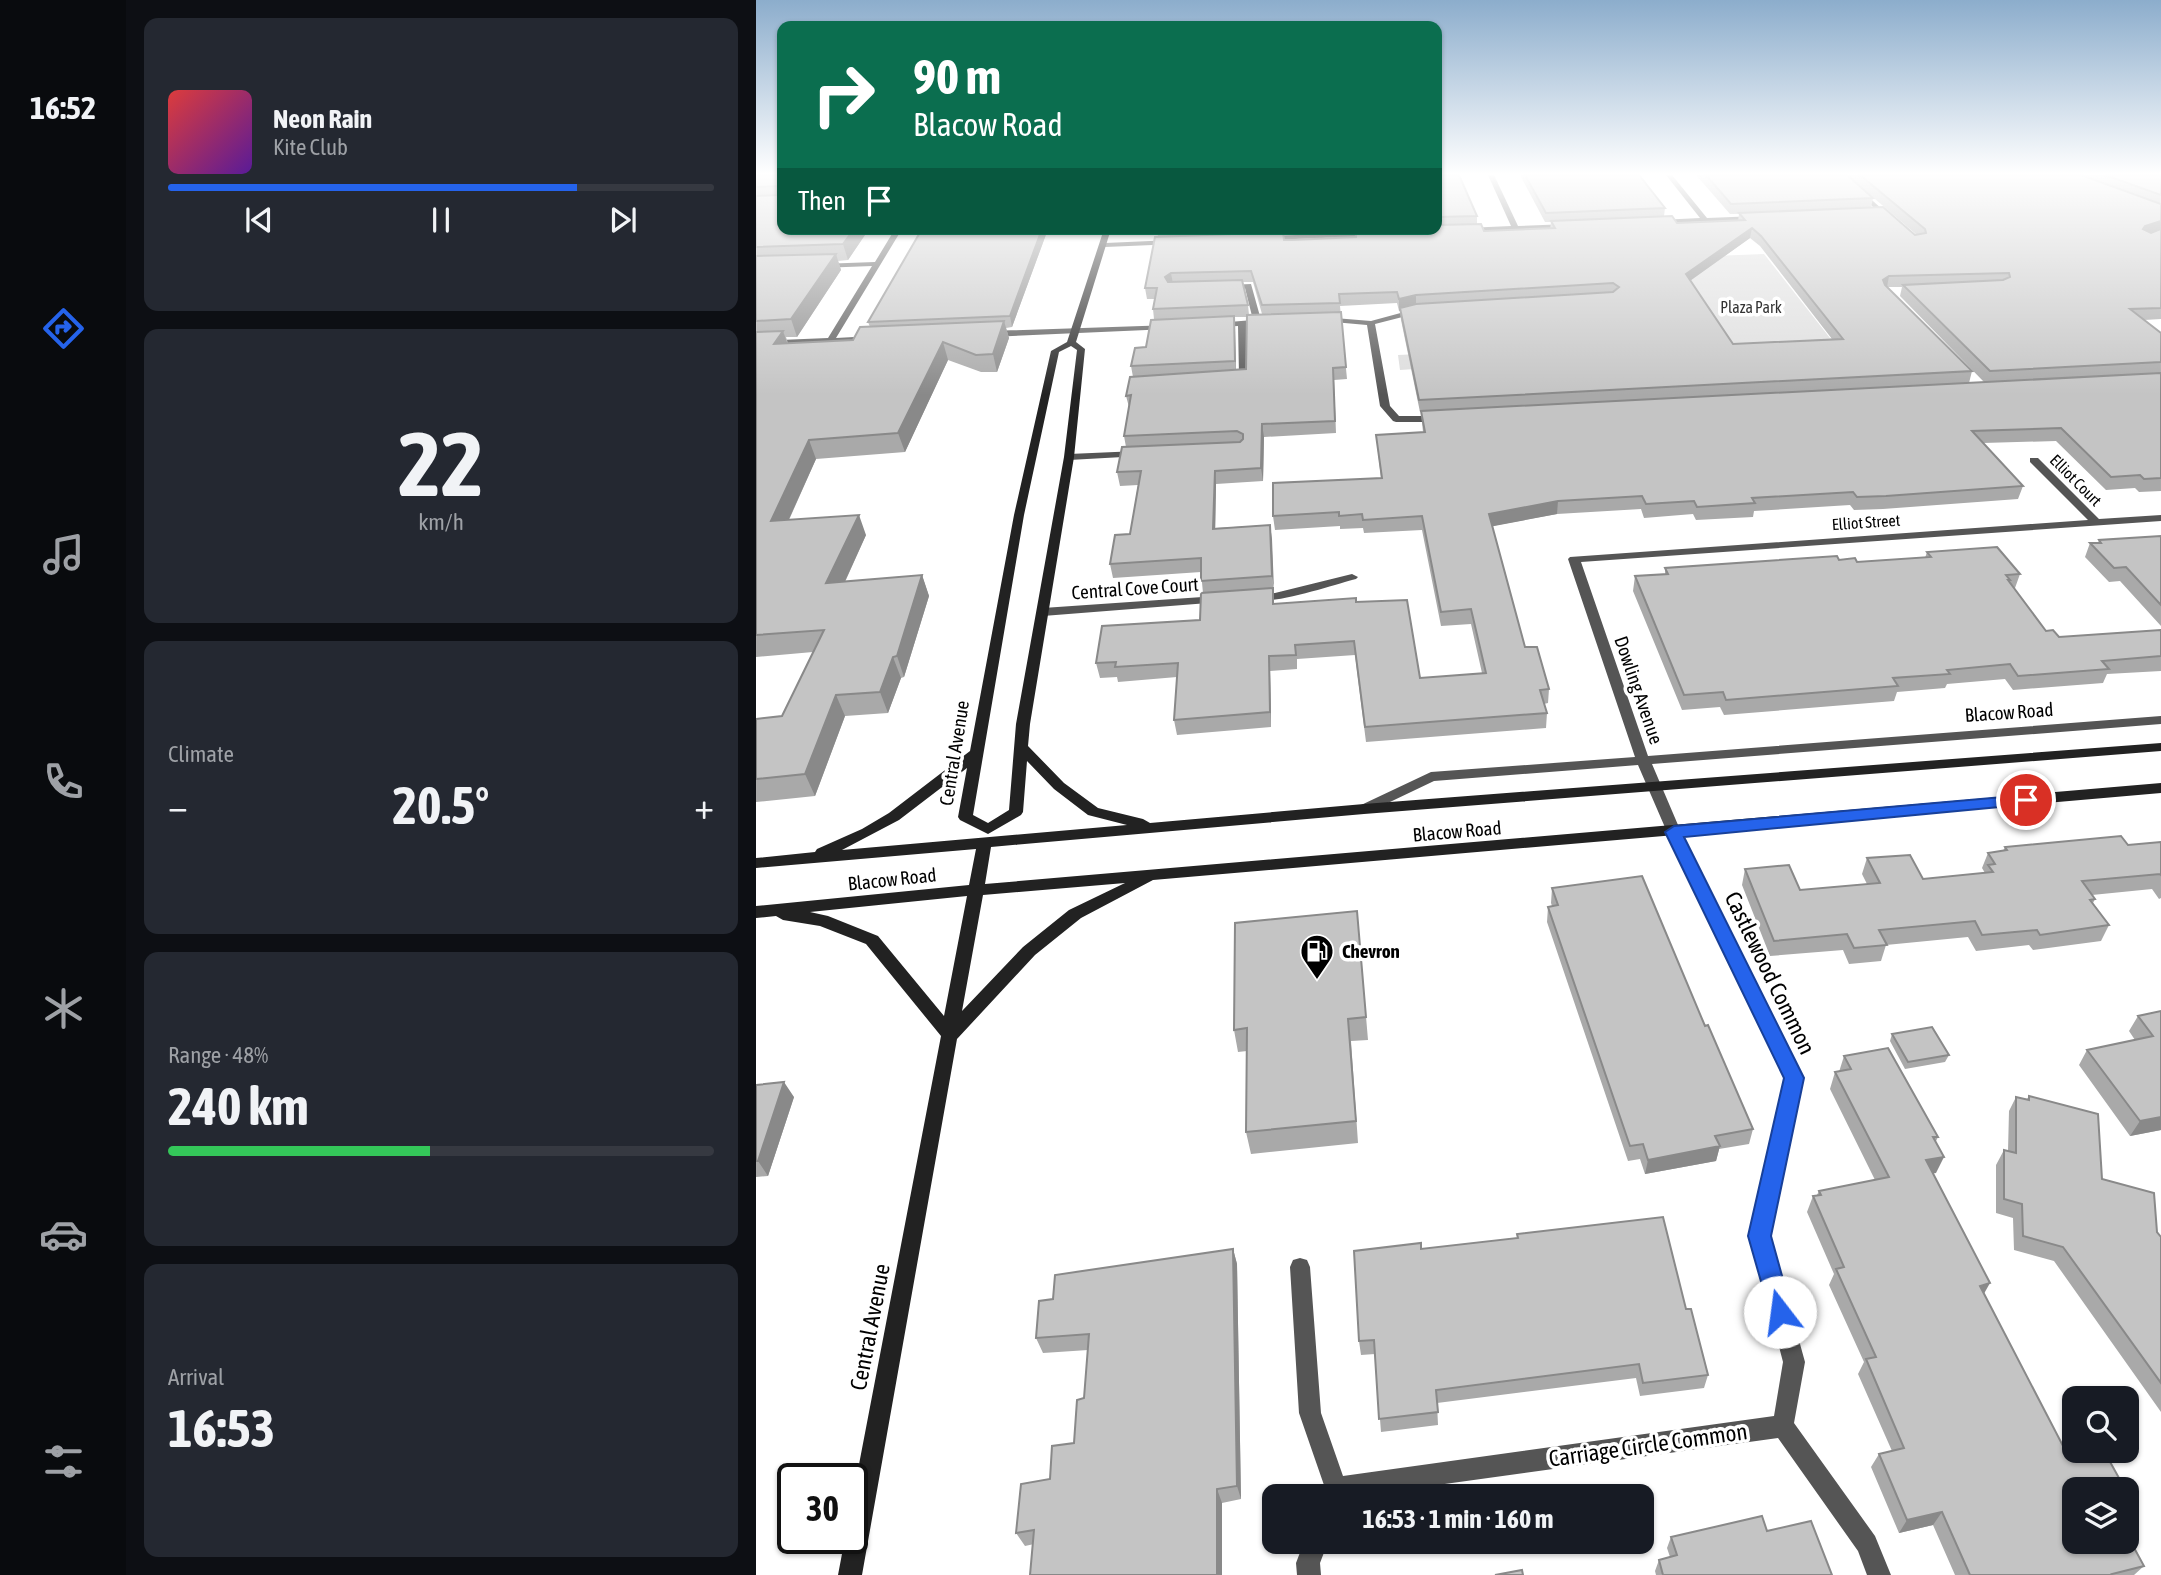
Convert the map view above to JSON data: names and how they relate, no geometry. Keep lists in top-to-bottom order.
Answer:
{
  "streets": {
    "main road": ["Blacow Road", "Central Avenue"],
    "street": [
      "Elliot Court",
      "Elliot Street",
      "Central Cove Court",
      "Dowling Avenue",
      "Castlewood Common",
      "Carriage Circle Common"
    ]
  },
  "crossings": [
    ["Elliot Court", "Elliot Street"],
    ["Elliot Street", "Dowling Avenue"],
    ["Central Cove Court", "Central Avenue"],
    ["Dowling Avenue", "Blacow Road"],
    ["Dowling Avenue", "Castlewood Common"],
    ["Blacow Road", "Central Avenue"],
    ["Blacow Road", "Castlewood Common"],
    ["Castlewood Common", "Carriage Circle Common"]
  ],
  "parks": ["Plaza Park"],
  "places": {
    "fuel station": ["Chevron"]
  },
  "page": {
    "tabs": "16:52",
    "turn": ["90 m", "Blacow Road"],
    "song": ["Neon Rain", "Kite Club"],
    "then": "Then",
    "tile": [
      ["22", "km/h"],
      "Climate",
      ["Range · 48%", "240 km"],
      ["Arrival", "16:53"]
    ],
    "heat": ["−", "20.5°", "+"],
    "limit": "30",
    "trip": "16:53 · 1 min · 160 m"
  }
}
